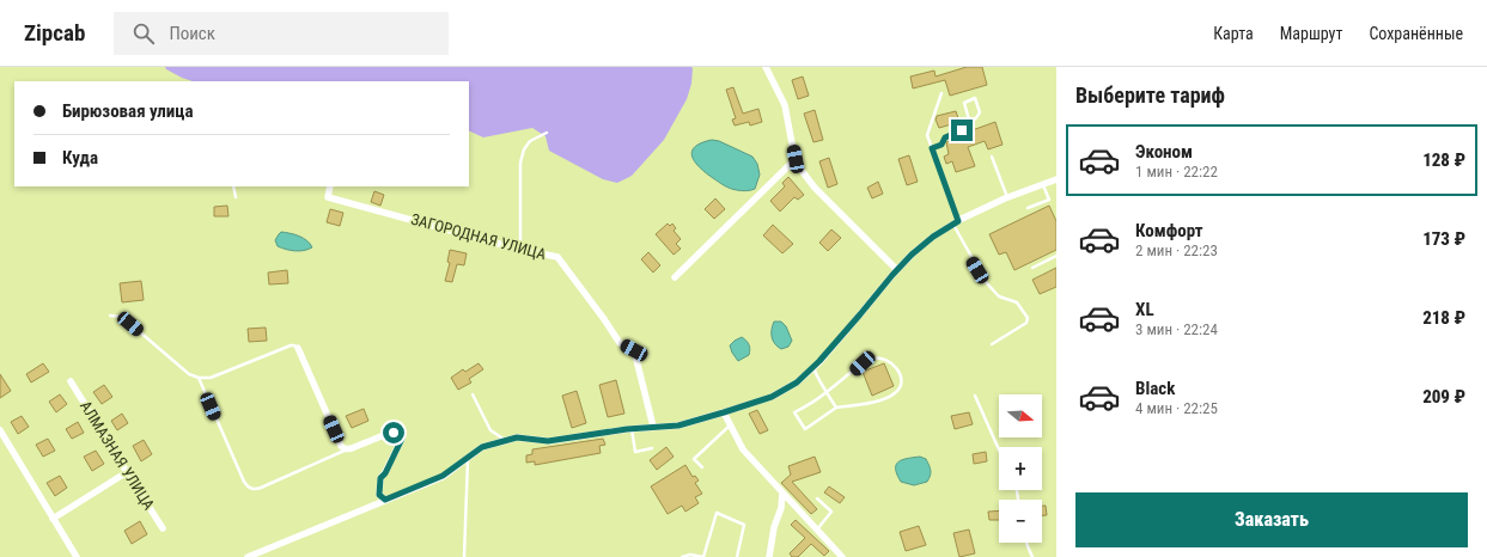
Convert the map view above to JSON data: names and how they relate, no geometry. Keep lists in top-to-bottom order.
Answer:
{
  "streets": {
    "street": ["ЗАГОРОДНАЯ УЛИЦА", "АЛМАЗНАЯ УЛИЦА"]
  },
  "north": "right",
  "page": {
    "header": "Zipcab",
    "search": "Поиск",
    "nav": ["Карта", "Маршрут", "Сохранённые"],
    "heading": "Выберите тариф",
    "banner": ["Бирюзовая улица", "Куда"],
    "list": [
      {
        "name": "Эконом",
        "note": "1 мин · 22:22",
        "value": "128 ₽"
      },
      {
        "name": "Комфорт",
        "note": "2 мин · 22:23",
        "value": "173 ₽"
      },
      {
        "name": "XL",
        "note": "3 мин · 22:24",
        "value": "218 ₽"
      },
      {
        "name": "Black",
        "note": "4 мин · 22:25",
        "value": "209 ₽"
      }
    ],
    "map_buttons": ["+", "−"],
    "buttons": "Заказать"
  }
}
